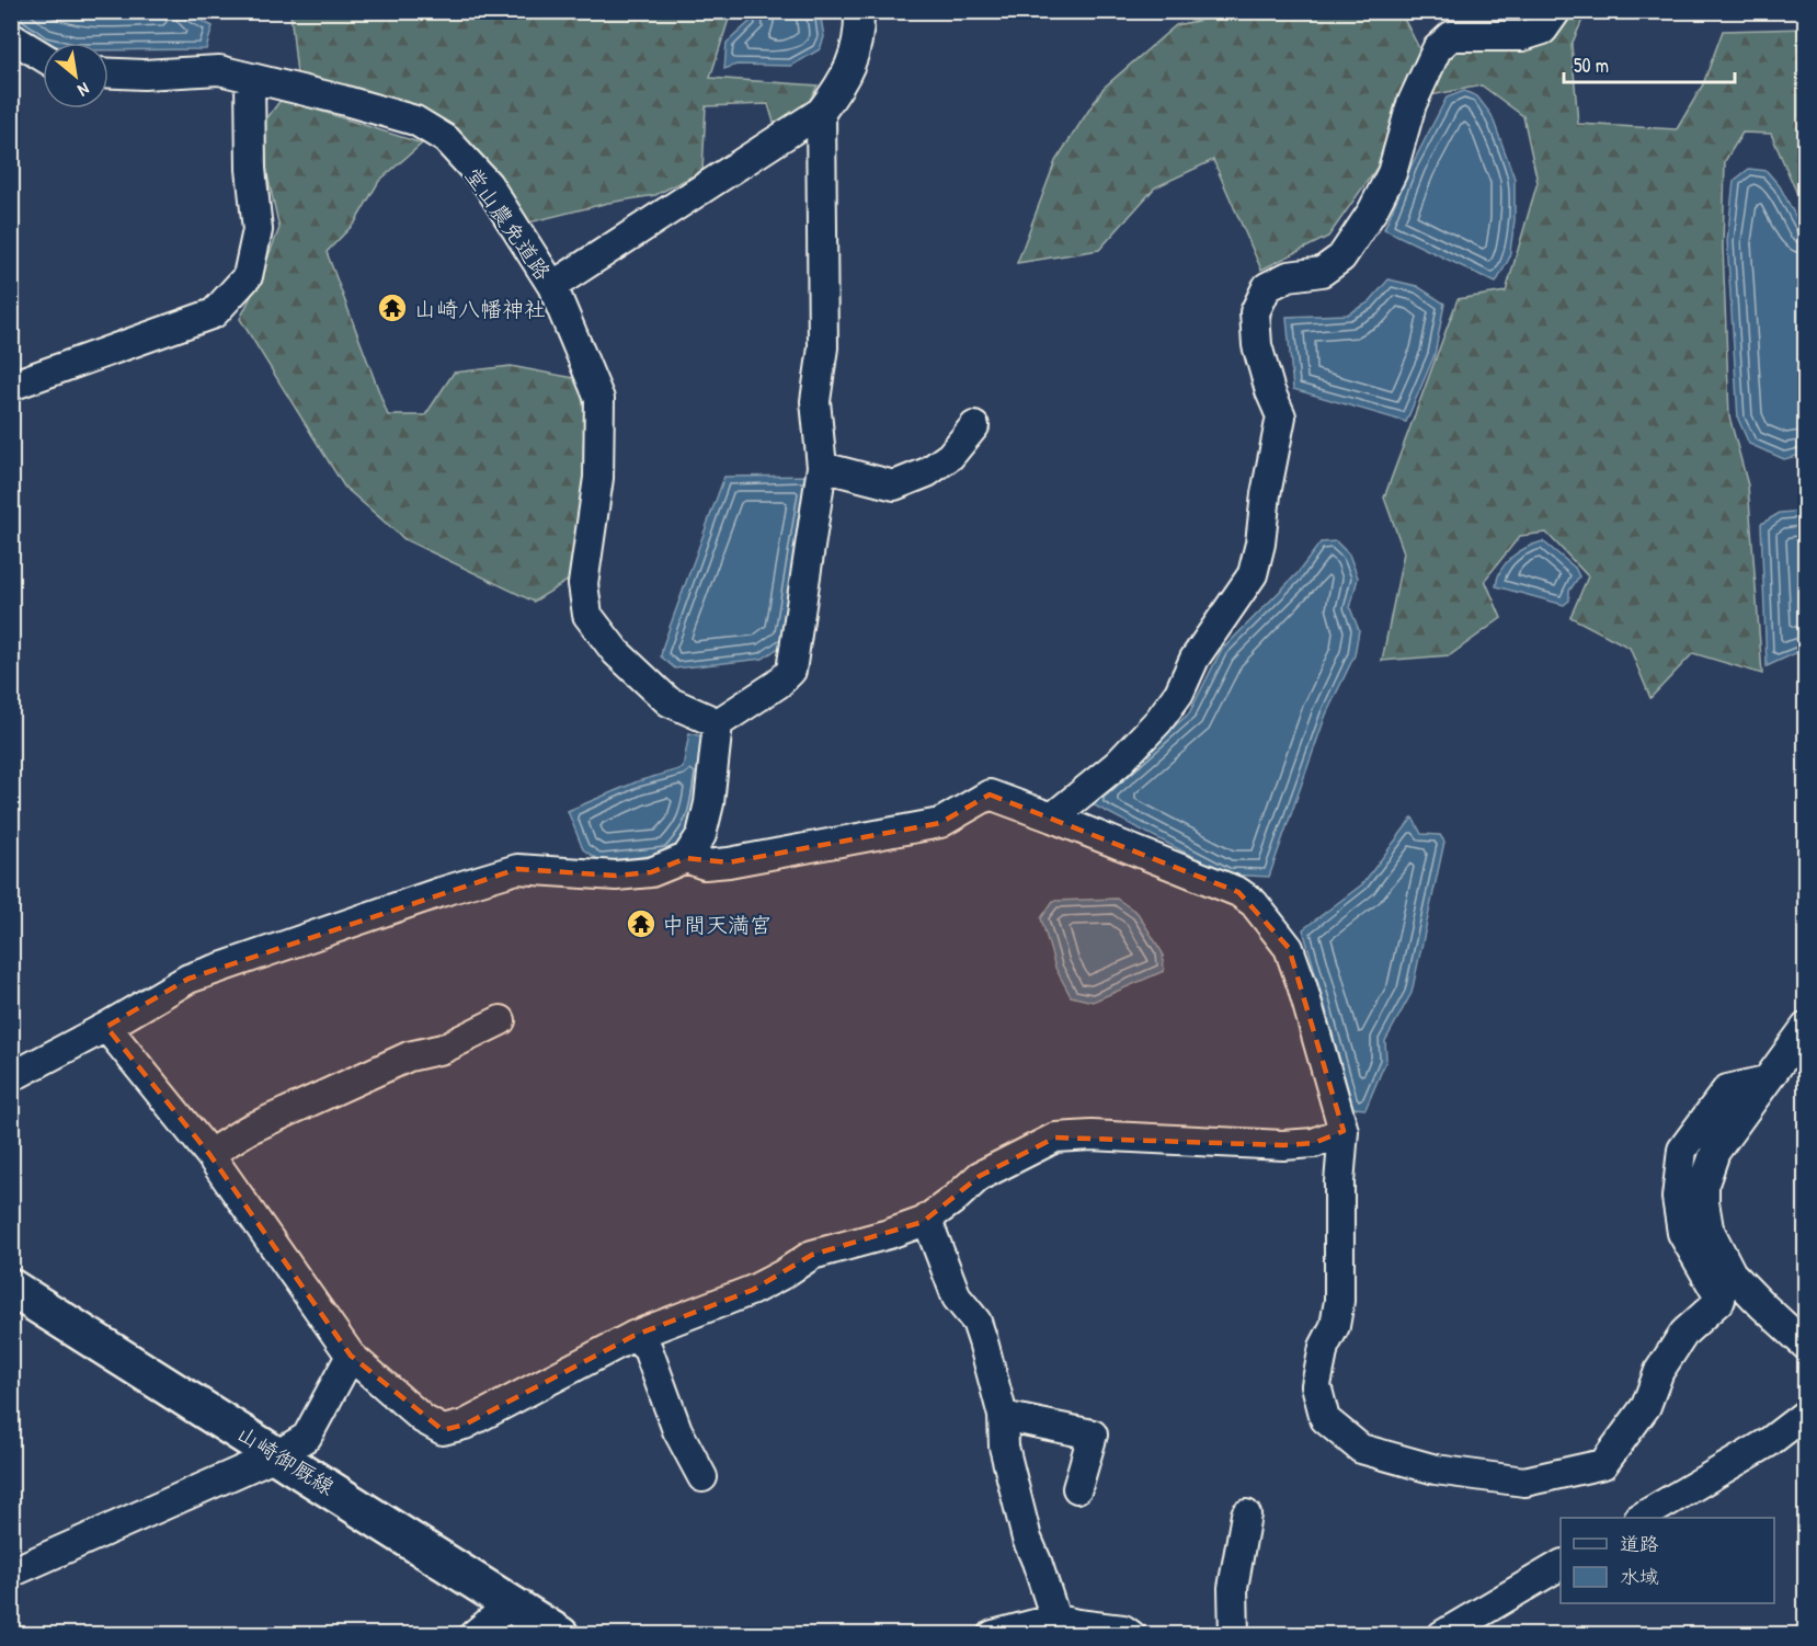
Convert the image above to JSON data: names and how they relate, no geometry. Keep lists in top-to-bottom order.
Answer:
{
  "streets": {
    "main road": ["山崎御厩線"],
    "street": ["堂山農免道路"]
  },
  "places": {
    "temple": ["山崎八幡神社", "中間天満宮"]
  },
  "legend": ["道路", "水域"],
  "scale_bar": "50 m",
  "north": "bottom right"
}
